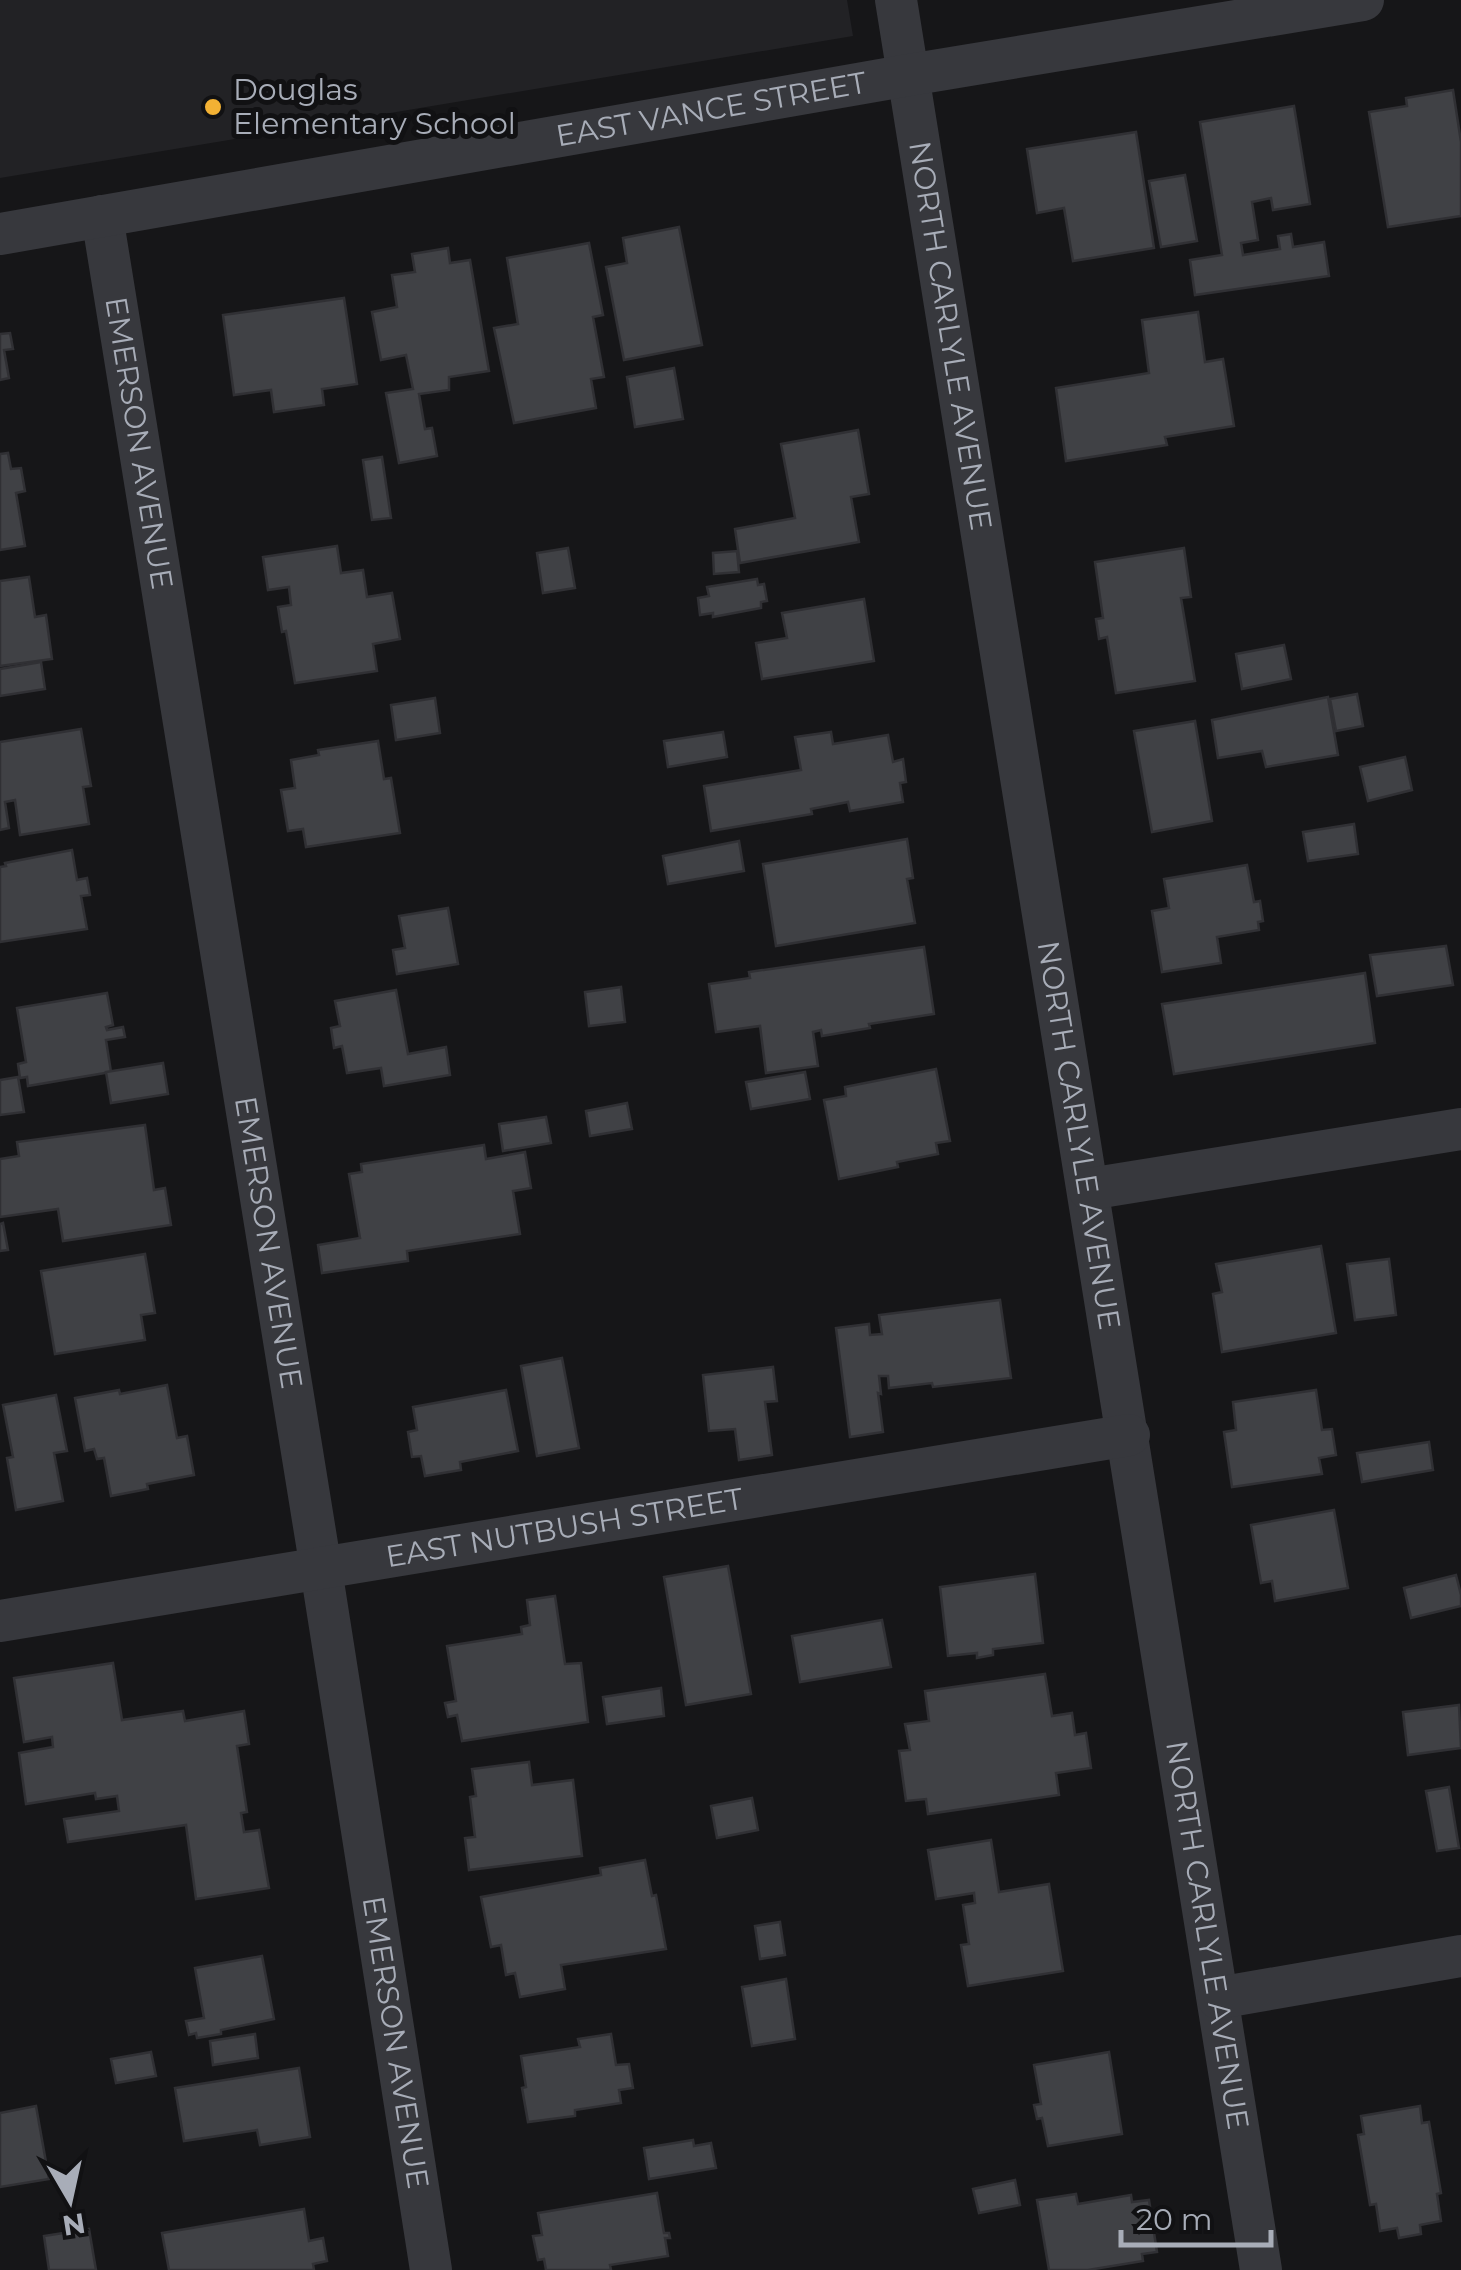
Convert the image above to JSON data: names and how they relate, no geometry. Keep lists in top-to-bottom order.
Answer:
{
  "streets": {
    "street": [
      "EAST VANCE STREET",
      "NORTH CARLYLE AVENUE",
      "EMERSON AVENUE",
      "EAST NUTBUSH STREET"
    ]
  },
  "crossings": [
    ["EAST VANCE STREET", "NORTH CARLYLE AVENUE"],
    ["EAST VANCE STREET", "EMERSON AVENUE"],
    ["NORTH CARLYLE AVENUE", "EAST NUTBUSH STREET"],
    ["EMERSON AVENUE", "EAST NUTBUSH STREET"]
  ],
  "places": ["Douglas Elementary School"],
  "scale_bar": "20 m",
  "north": "bottom"
}
